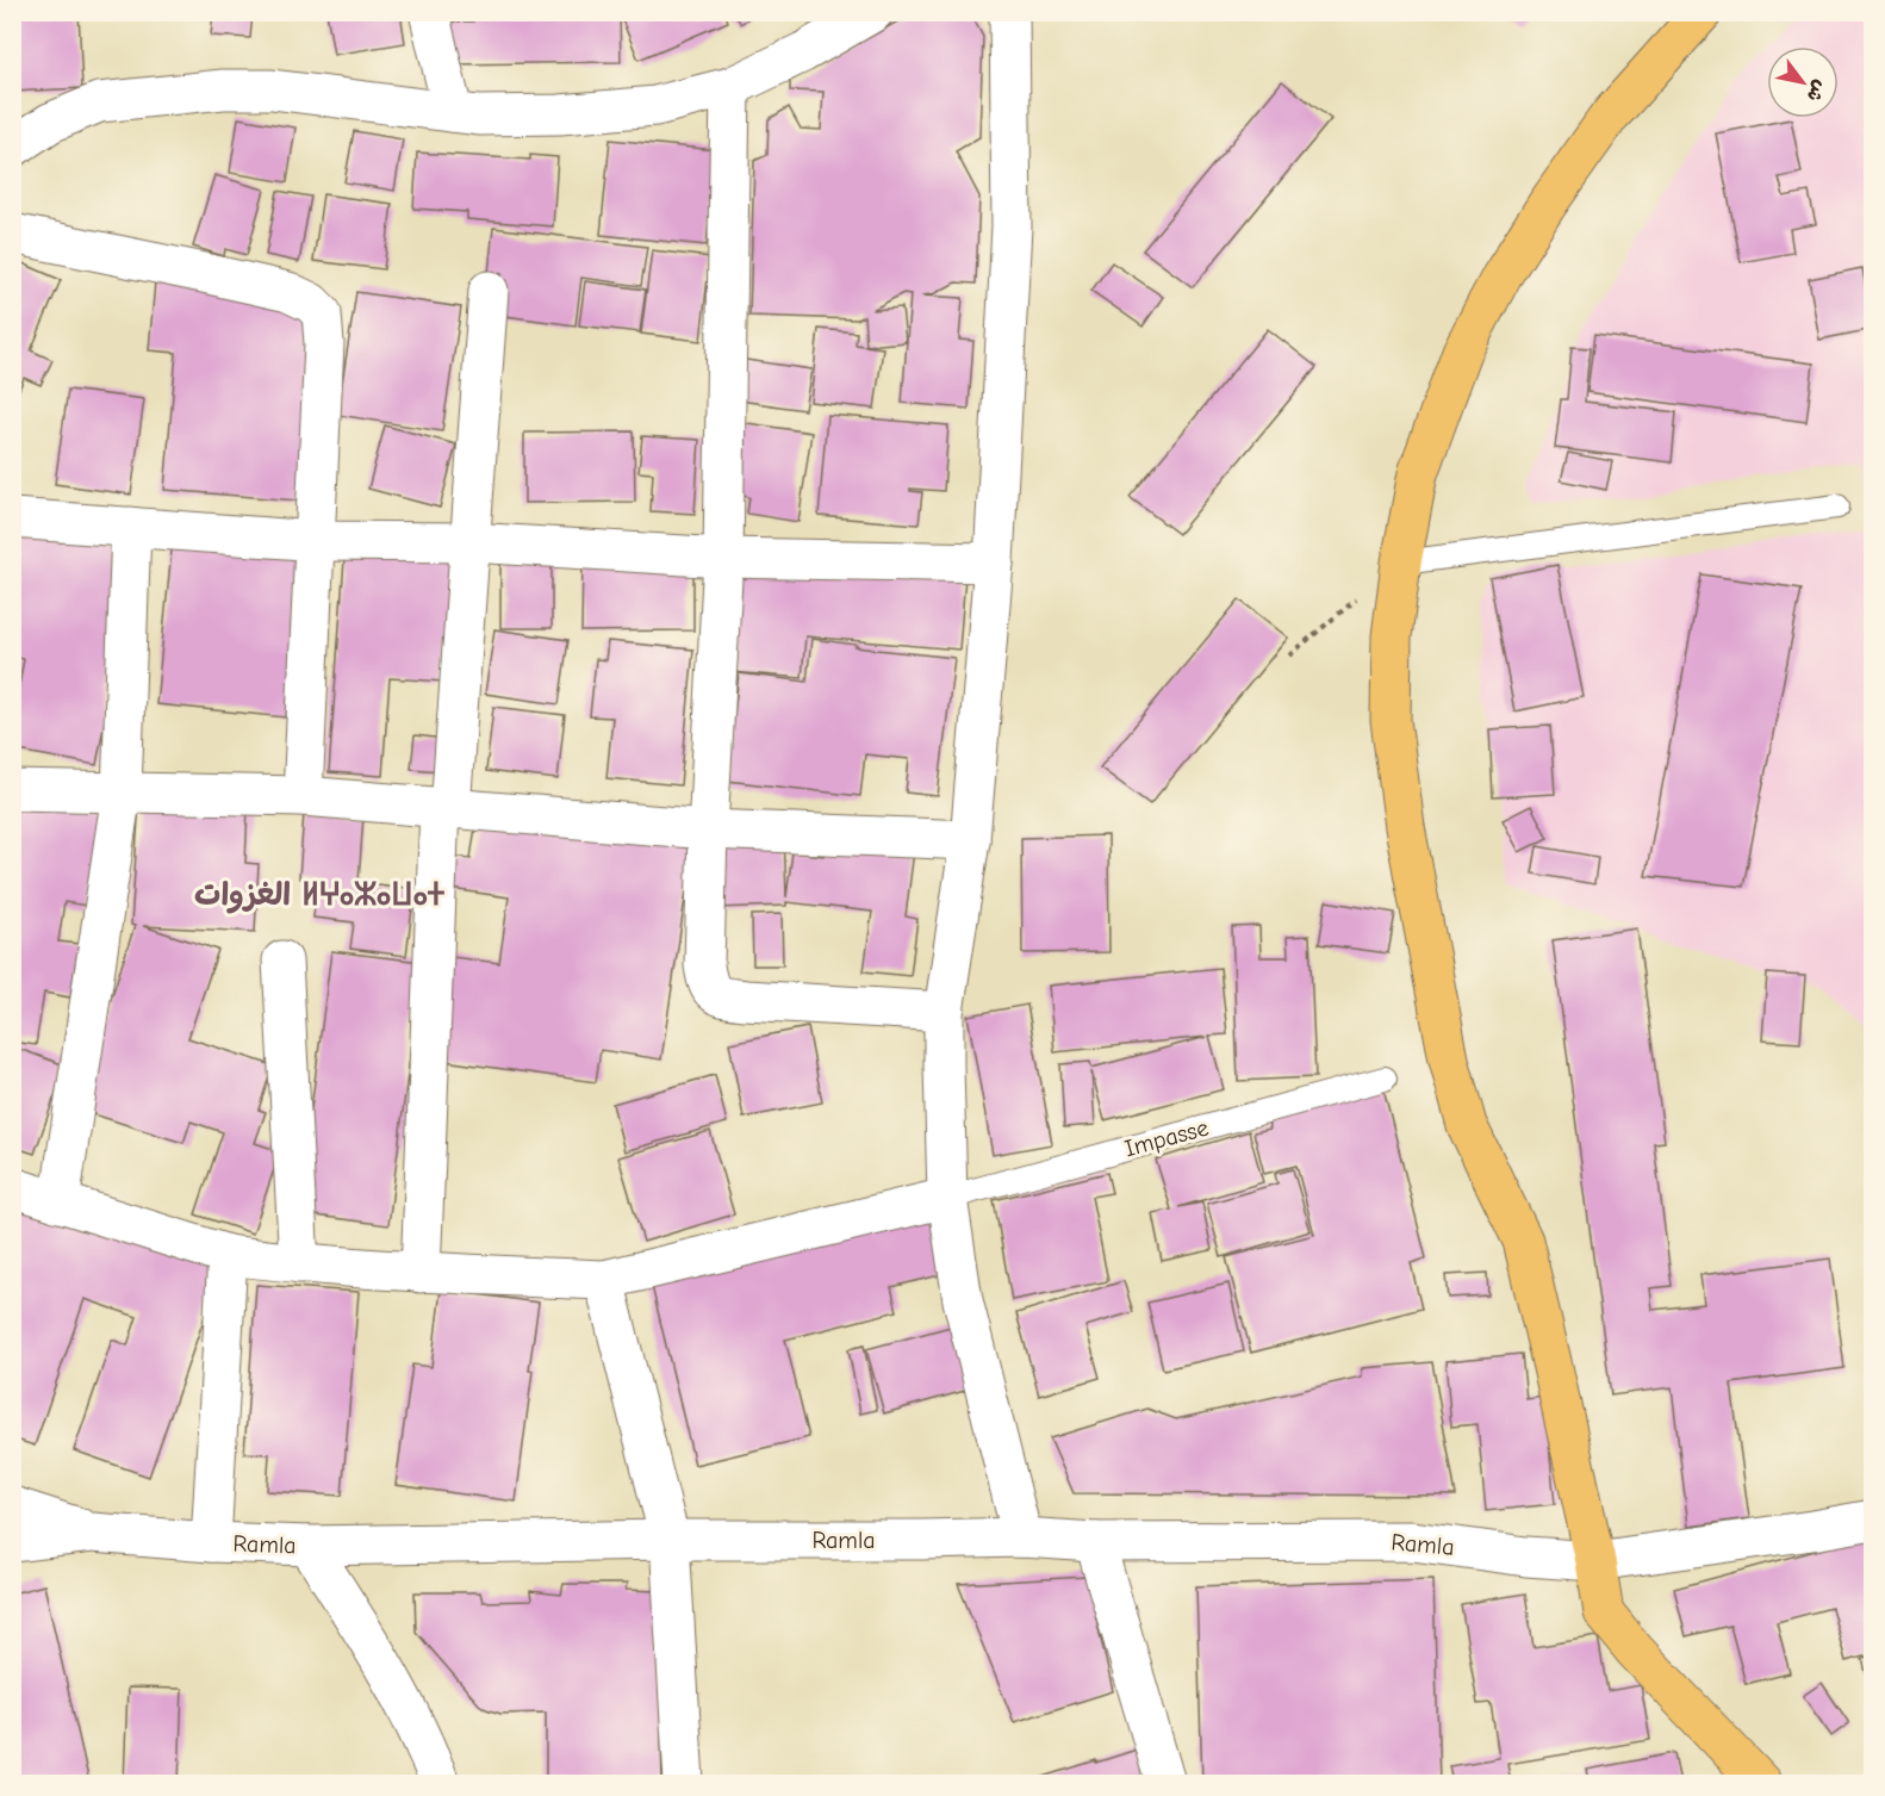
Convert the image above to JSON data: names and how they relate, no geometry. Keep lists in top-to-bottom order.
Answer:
{
  "streets": {
    "street": ["Ramla"],
    "lane": ["Impasse"]
  },
  "districts": ["الغزوات ⵍⵖⴰⵣⴰⵡⴰⵜ"],
  "north": "bottom right"
}
